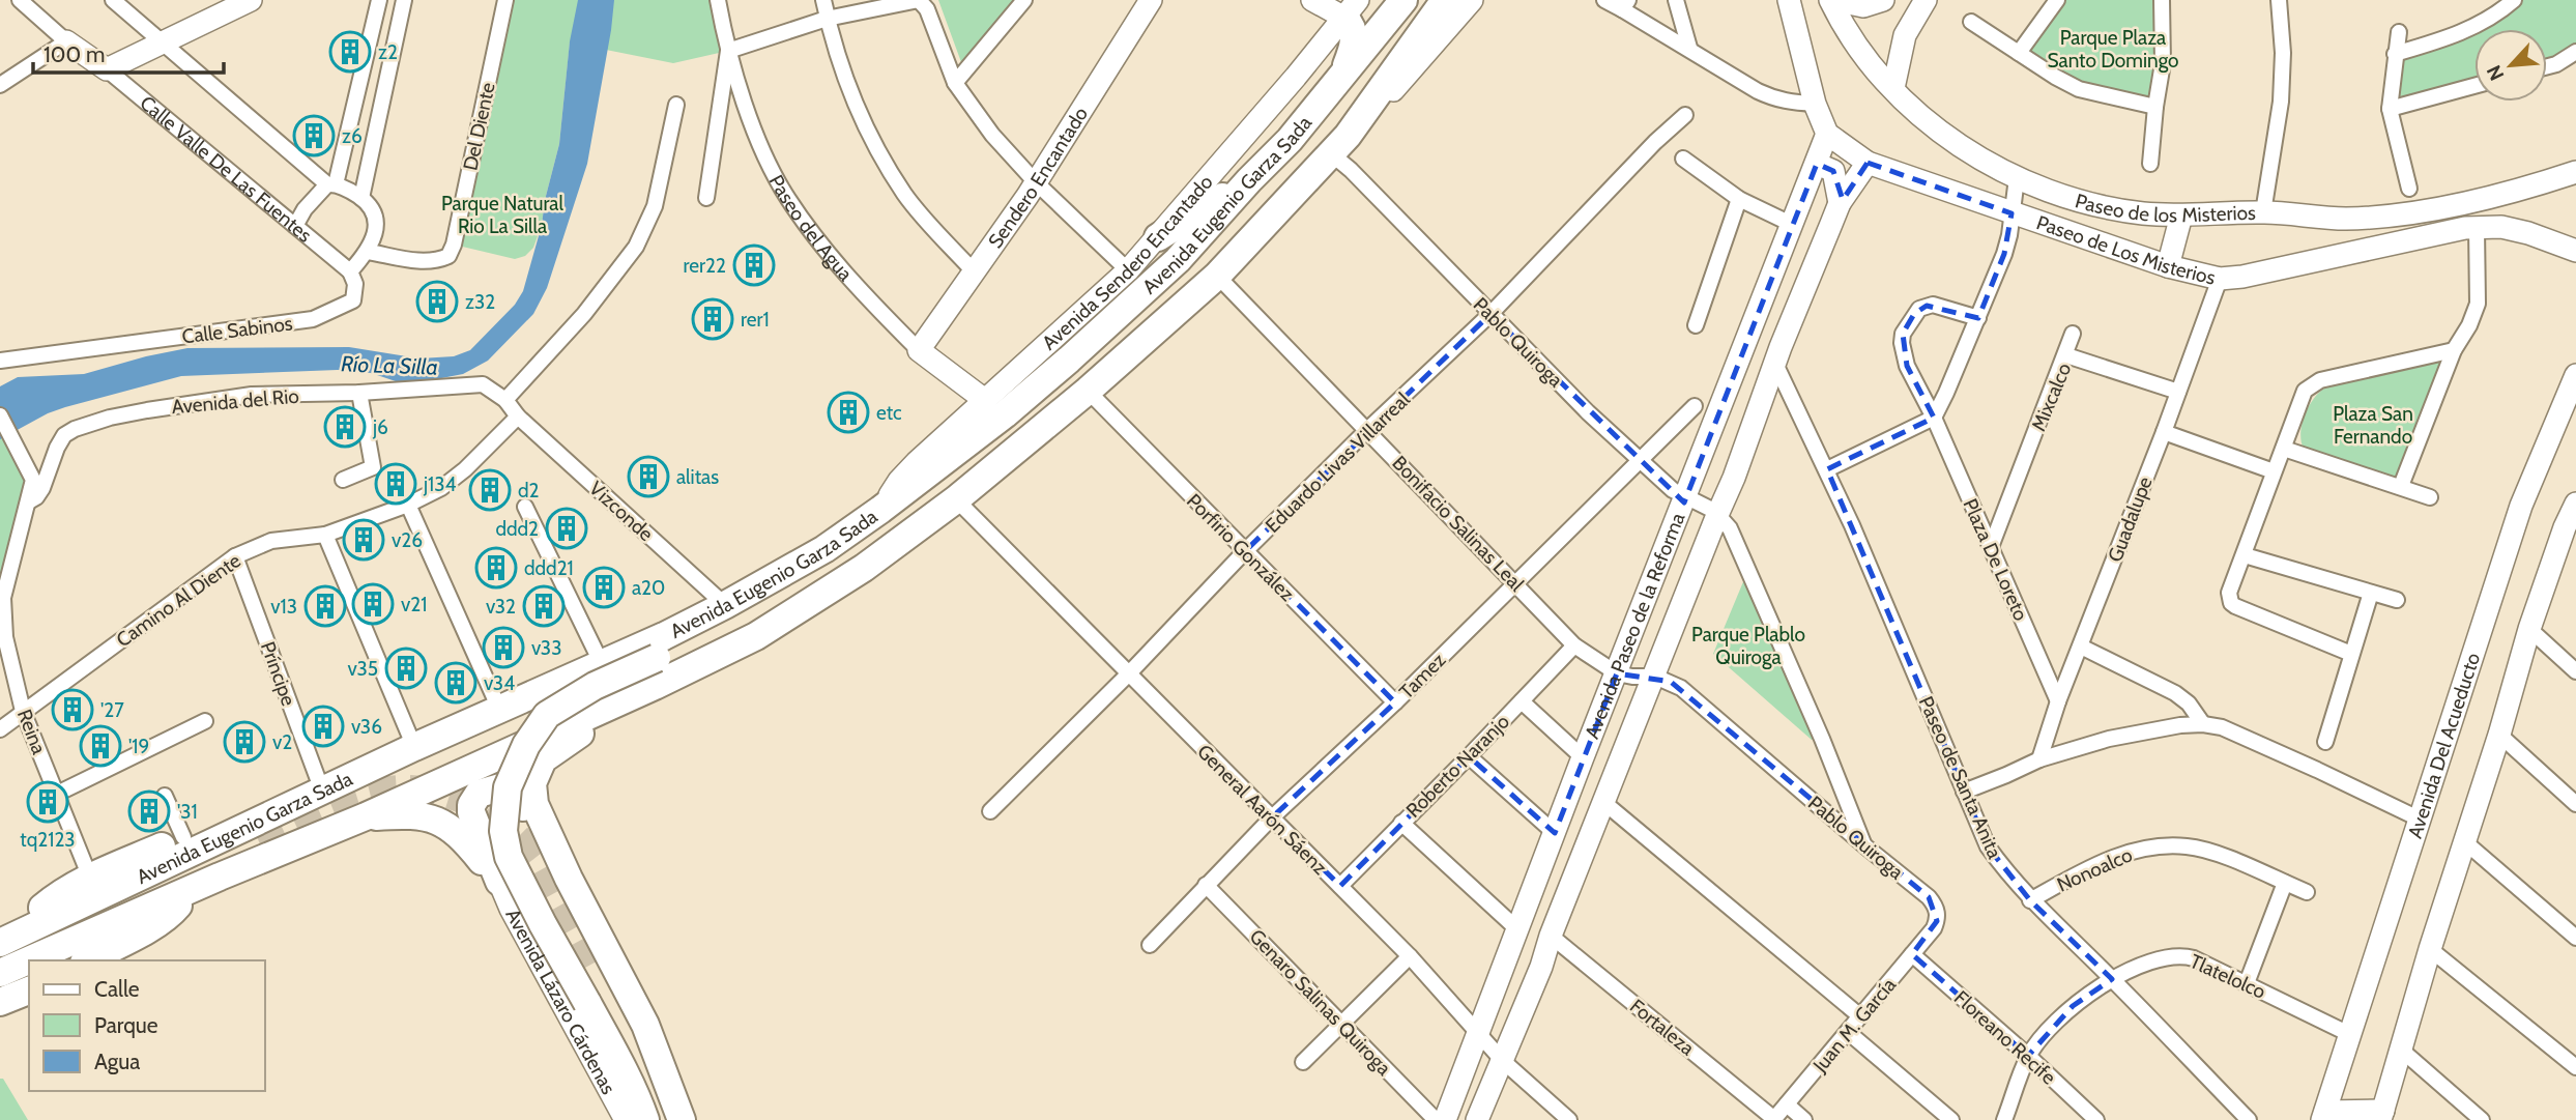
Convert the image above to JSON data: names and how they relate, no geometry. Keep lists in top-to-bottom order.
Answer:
{
  "streets": {
    "highway": ["Avenida Eugenio Garza Sada"],
    "street": [
      "Del Diente",
      "Calle Valle De Las Fuentes",
      "Sendero Encantado",
      "Paseo de los Misterios",
      "Paseo del Agua",
      "Paseo de Los Misterios",
      "Avenida Sendero Encantado",
      "Calle Sabinos",
      "Pablo Quiroga",
      "Mixcalco",
      "Avenida del Rio",
      "Eduardo Livas Villarreal",
      "Vizconde",
      "Guadalupe",
      "Bonifacio Salinas Leal",
      "Porfirio González",
      "Plaza De Loreto",
      "Camino Al Diente",
      "Avenida Paseo de la Reforma",
      "Príncipe",
      "Tamez",
      "Reina",
      "Avenida Del Acueducto",
      "Roberto Naranjo",
      "Paseo de Santa Anita",
      "General Aarón Sáenz",
      "Nonoalco",
      "Tlatelolco",
      "Avenida Lázaro Cárdenas",
      "Genaro Salinas Quiroga",
      "Juan M. García",
      "Fortaleza",
      "Floreano Recife"
    ]
  },
  "crossings": [
    ["Del Diente", "Calle Valle De Las Fuentes"],
    ["Del Diente", "Calle Sabinos"],
    ["Calle Valle De Las Fuentes", "Calle Sabinos"],
    ["Sendero Encantado", "Paseo del Agua"],
    ["Avenida Eugenio Garza Sada", "Avenida Sendero Encantado"],
    ["Avenida Eugenio Garza Sada", "Pablo Quiroga"],
    ["Avenida Eugenio Garza Sada", "Vizconde"],
    ["Avenida Eugenio Garza Sada", "Bonifacio Salinas Leal"],
    ["Avenida Eugenio Garza Sada", "Porfirio González"],
    ["Avenida Eugenio Garza Sada", "Príncipe"],
    ["Avenida Eugenio Garza Sada", "General Aarón Sáenz"],
    ["Paseo del Agua", "Avenida Sendero Encantado"],
    ["Paseo de Los Misterios", "Guadalupe"],
    ["Paseo de Los Misterios", "Avenida Paseo de la Reforma"],
    ["Pablo Quiroga", "Eduardo Livas Villarreal"],
    ["Pablo Quiroga", "Bonifacio Salinas Leal"],
    ["Pablo Quiroga", "Avenida Paseo de la Reforma"],
    ["Pablo Quiroga", "Tamez"],
    ["Pablo Quiroga", "Juan M. García"],
    ["Mixcalco", "Guadalupe"],
    ["Mixcalco", "Plaza De Loreto"],
    ["Avenida del Rio", "Vizconde"],
    ["Avenida del Rio", "Camino Al Diente"],
    ["Avenida del Rio", "Reina"],
    ["Eduardo Livas Villarreal", "Bonifacio Salinas Leal"],
    ["Eduardo Livas Villarreal", "Porfirio González"],
    ["Eduardo Livas Villarreal", "General Aarón Sáenz"],
    ["Vizconde", "Camino Al Diente"],
    ["Guadalupe", "Plaza De Loreto"],
    ["Bonifacio Salinas Leal", "Avenida Paseo de la Reforma"],
    ["Bonifacio Salinas Leal", "Tamez"],
    ["Bonifacio Salinas Leal", "Roberto Naranjo"],
    ["Porfirio González", "Tamez"],
    ["Camino Al Diente", "Príncipe"],
    ["Camino Al Diente", "Reina"],
    ["Avenida Paseo de la Reforma", "Paseo de Santa Anita"],
    ["Avenida Paseo de la Reforma", "General Aarón Sáenz"],
    ["Avenida Paseo de la Reforma", "Fortaleza"],
    ["Tamez", "General Aarón Sáenz"],
    ["Tamez", "Genaro Salinas Quiroga"],
    ["Avenida Del Acueducto", "Tlatelolco"],
    ["Roberto Naranjo", "General Aarón Sáenz"],
    ["Paseo de Santa Anita", "Nonoalco"],
    ["Paseo de Santa Anita", "Tlatelolco"],
    ["Tlatelolco", "Floreano Recife"],
    ["Juan M. García", "Fortaleza"],
    ["Juan M. García", "Floreano Recife"]
  ],
  "water": ["Río La Silla"],
  "parks": [
    "Parque Plaza Santo Domingo",
    "Parque Natural Rio La Silla",
    "Plaza San Fernando",
    "Parque Plablo Quiroga"
  ],
  "places": {
    "building": [
      "z2",
      "z6",
      "rer22",
      "z32",
      "rer1",
      "etc",
      "j6",
      "alitas",
      "j134",
      "d2",
      "ddd2",
      "v26",
      "ddd21",
      "a20",
      "v21",
      "v13",
      "v32",
      "v33",
      "v35",
      "v34",
      "'27",
      "v36",
      "v2",
      "'19",
      "tq2123",
      "'31"
    ]
  },
  "legend": ["Calle", "Parque", "Agua"],
  "scale_bar": "100 m",
  "north": "bottom left"
}
